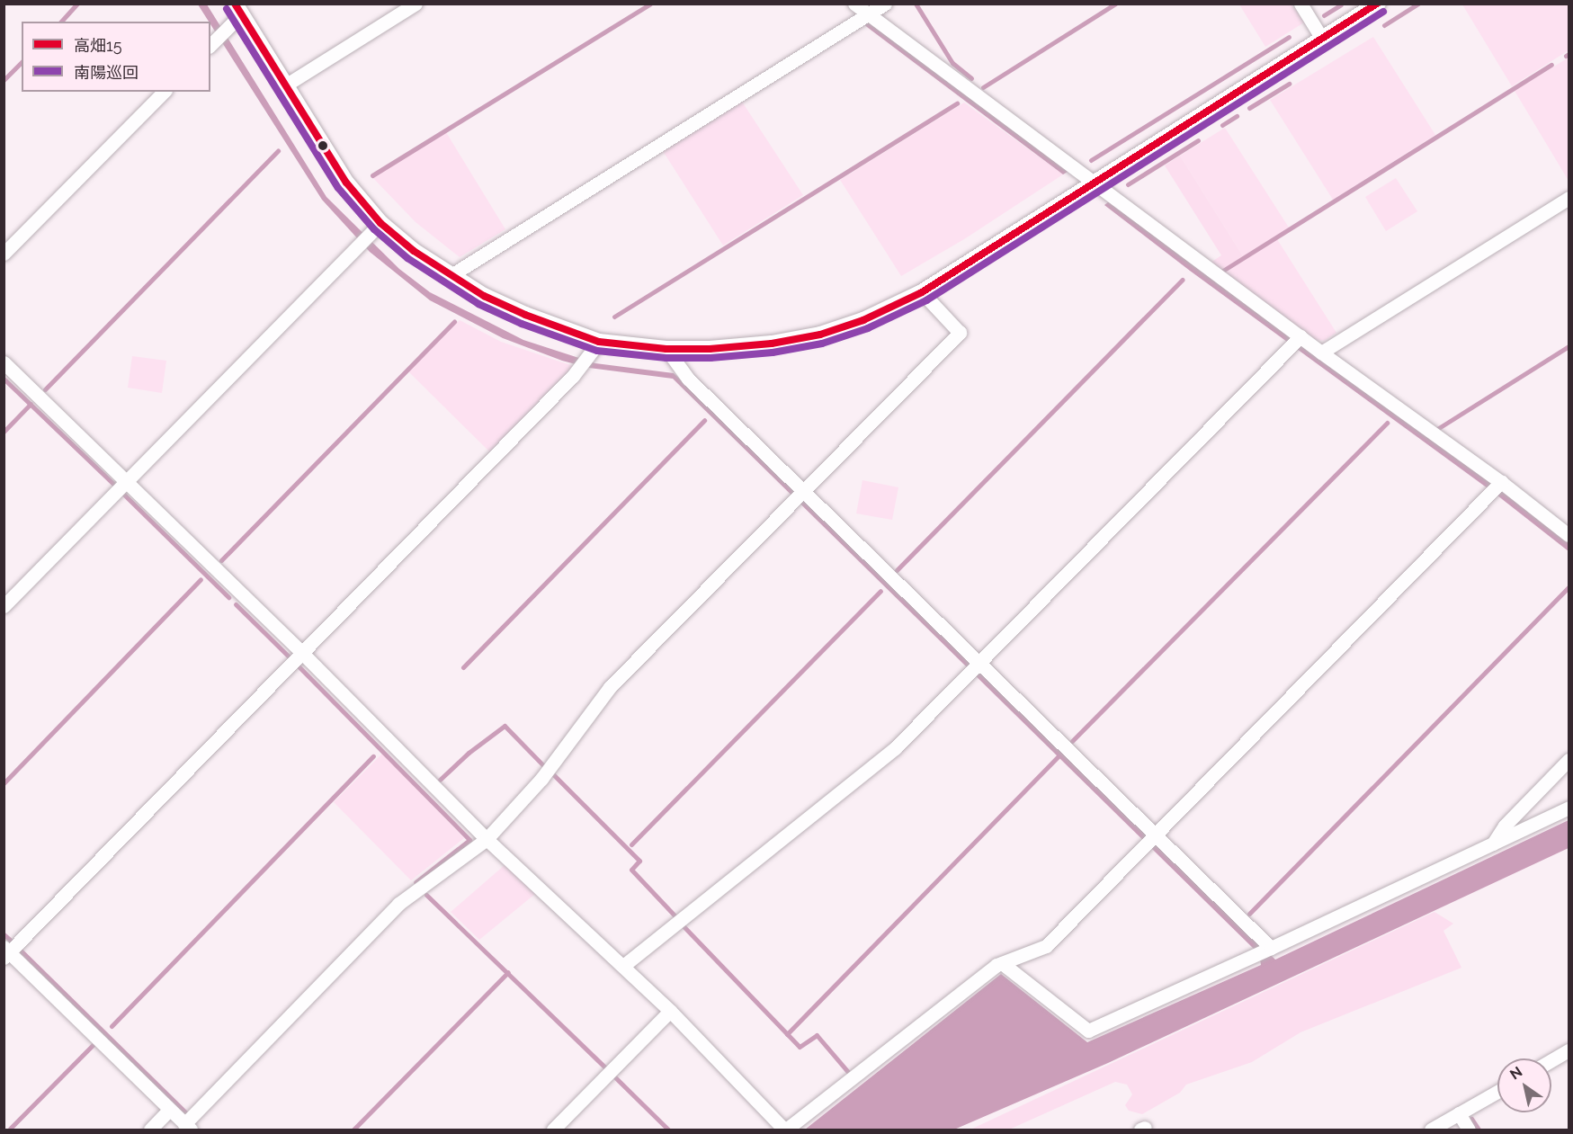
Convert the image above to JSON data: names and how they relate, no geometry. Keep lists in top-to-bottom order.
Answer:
{
  "lines": ["transit line 高畑15", "transit line 南陽巡回"],
  "legend": ["高畑15", "南陽巡回"],
  "north": "top left"
}
